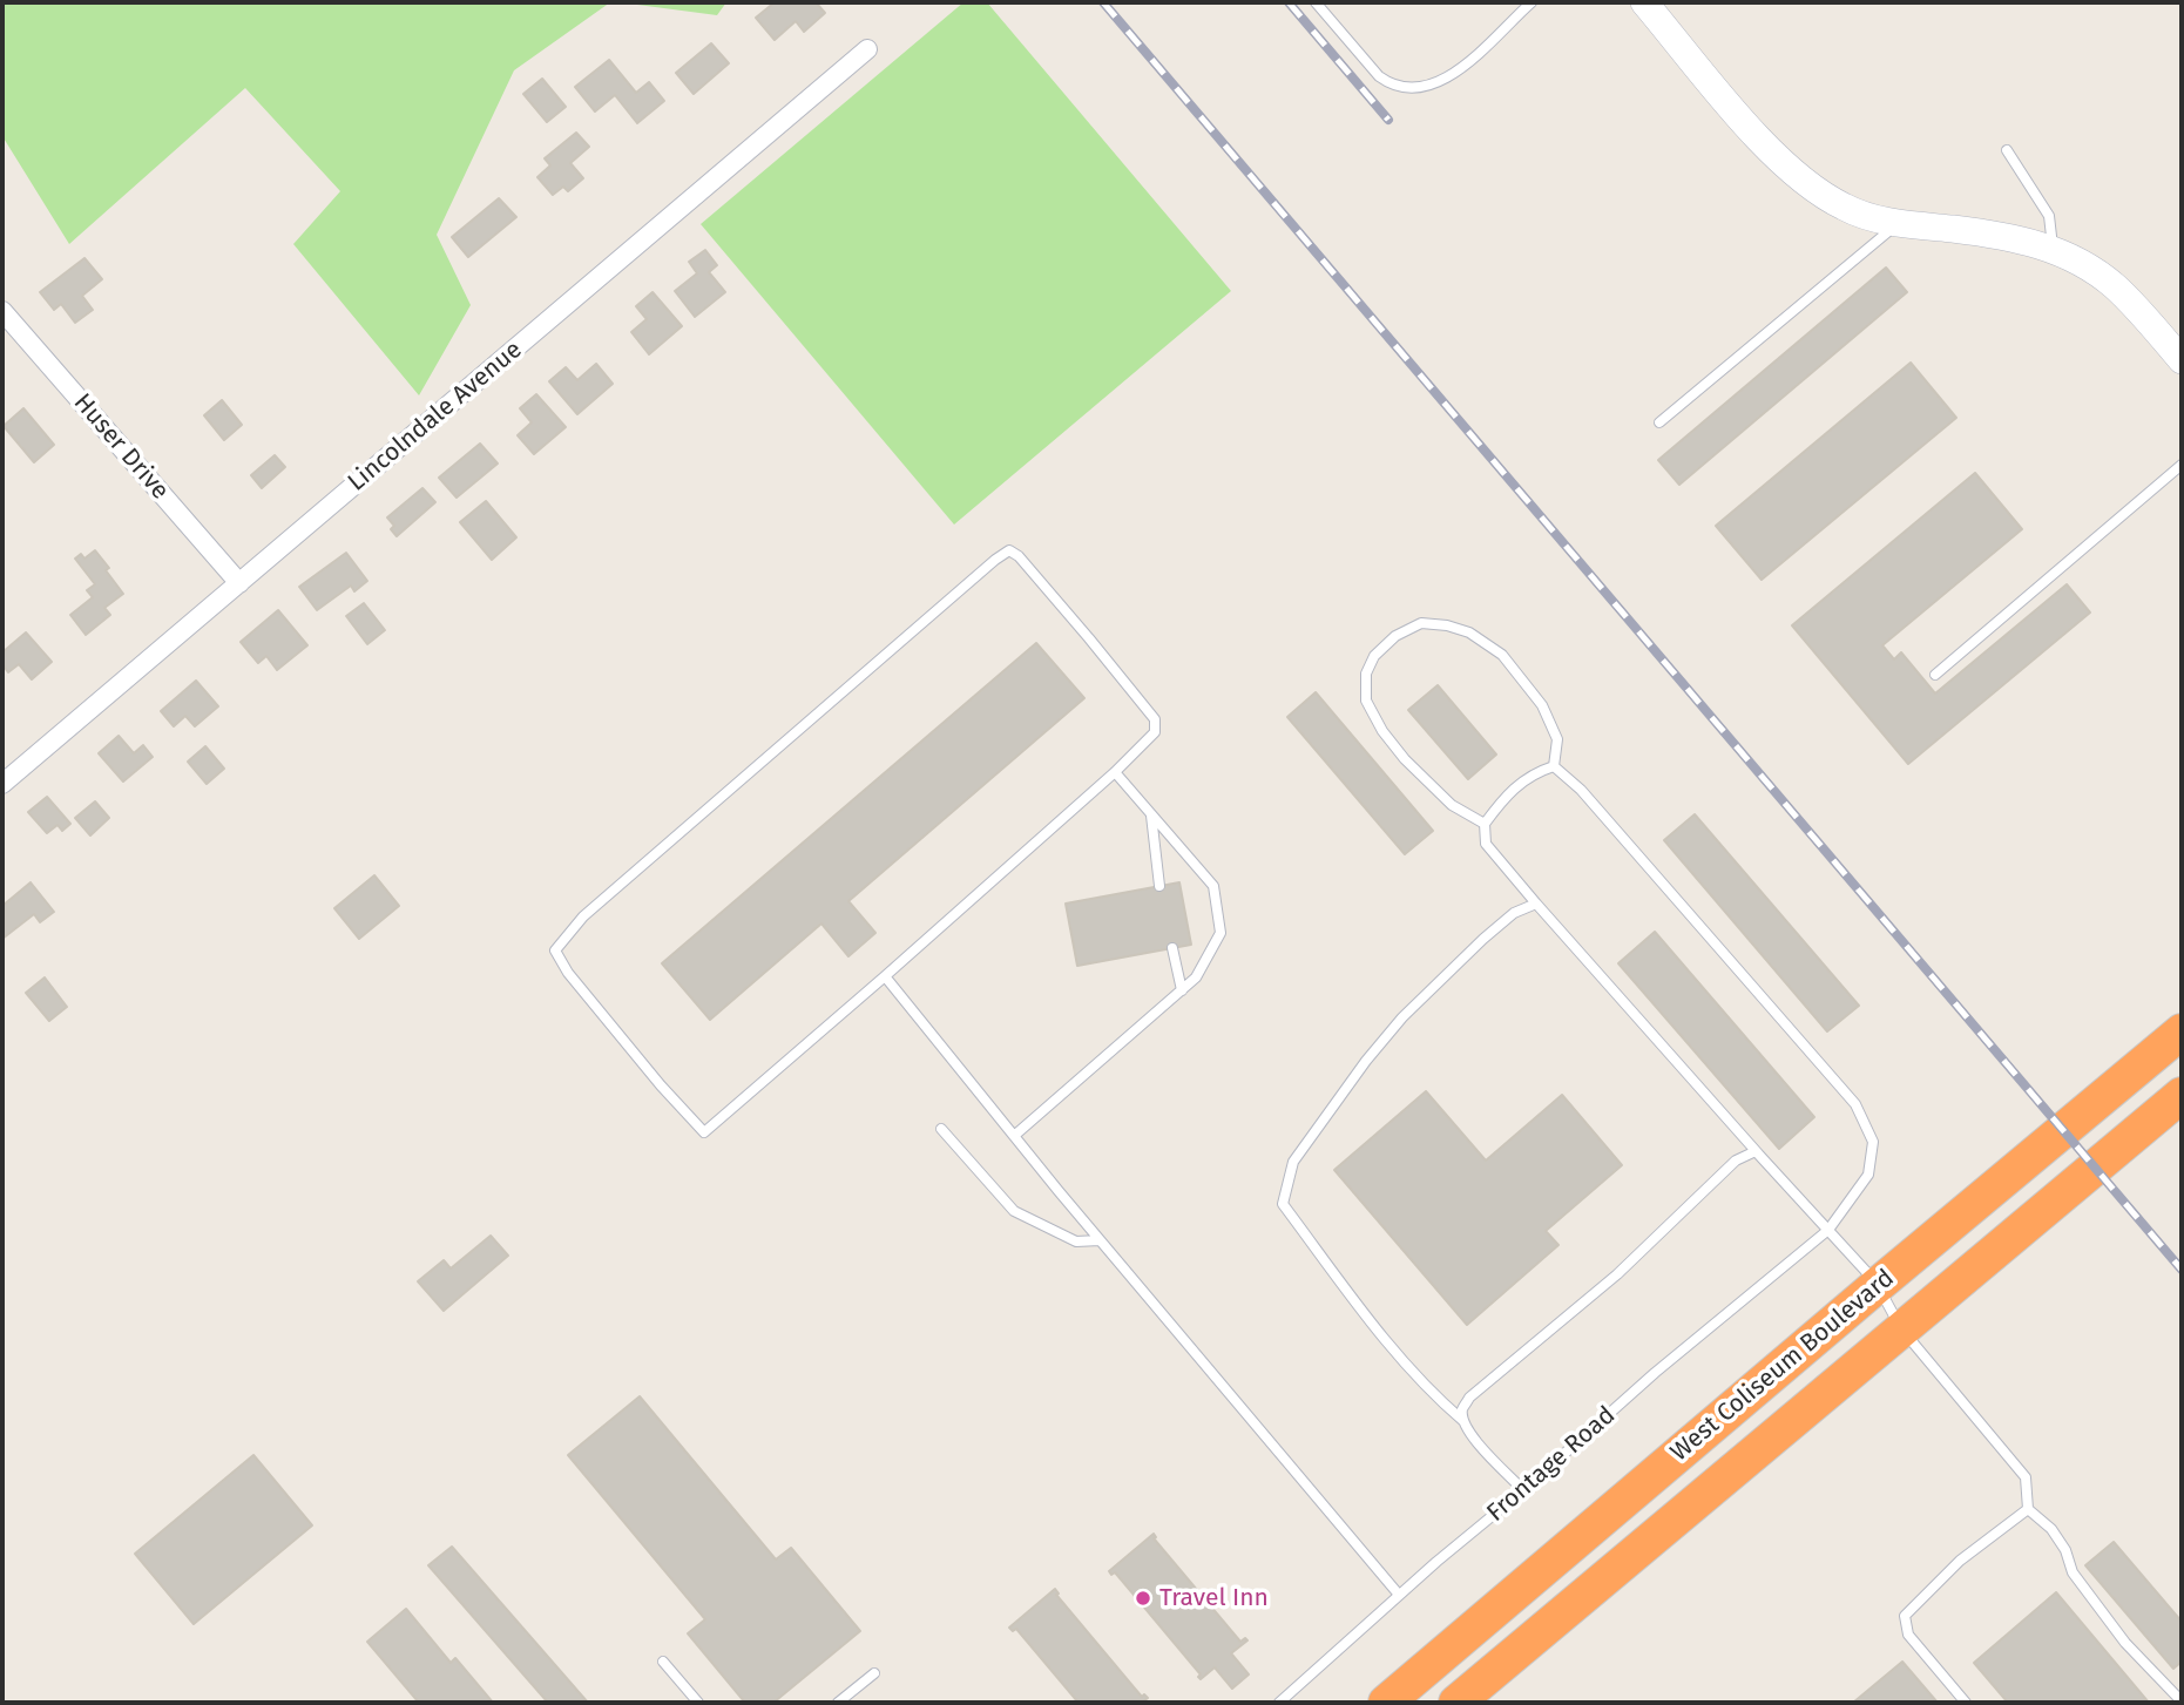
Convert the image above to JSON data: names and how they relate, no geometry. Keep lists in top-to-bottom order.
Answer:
{
  "streets": {
    "highway": ["West Coliseum Boulevard"],
    "street": ["Lincolndale Avenue", "Huser Drive"],
    "lane": ["Frontage Road"]
  },
  "crossings": [
    ["Lincolndale Avenue", "Huser Drive"]
  ],
  "places": ["Travel Inn"]
}
